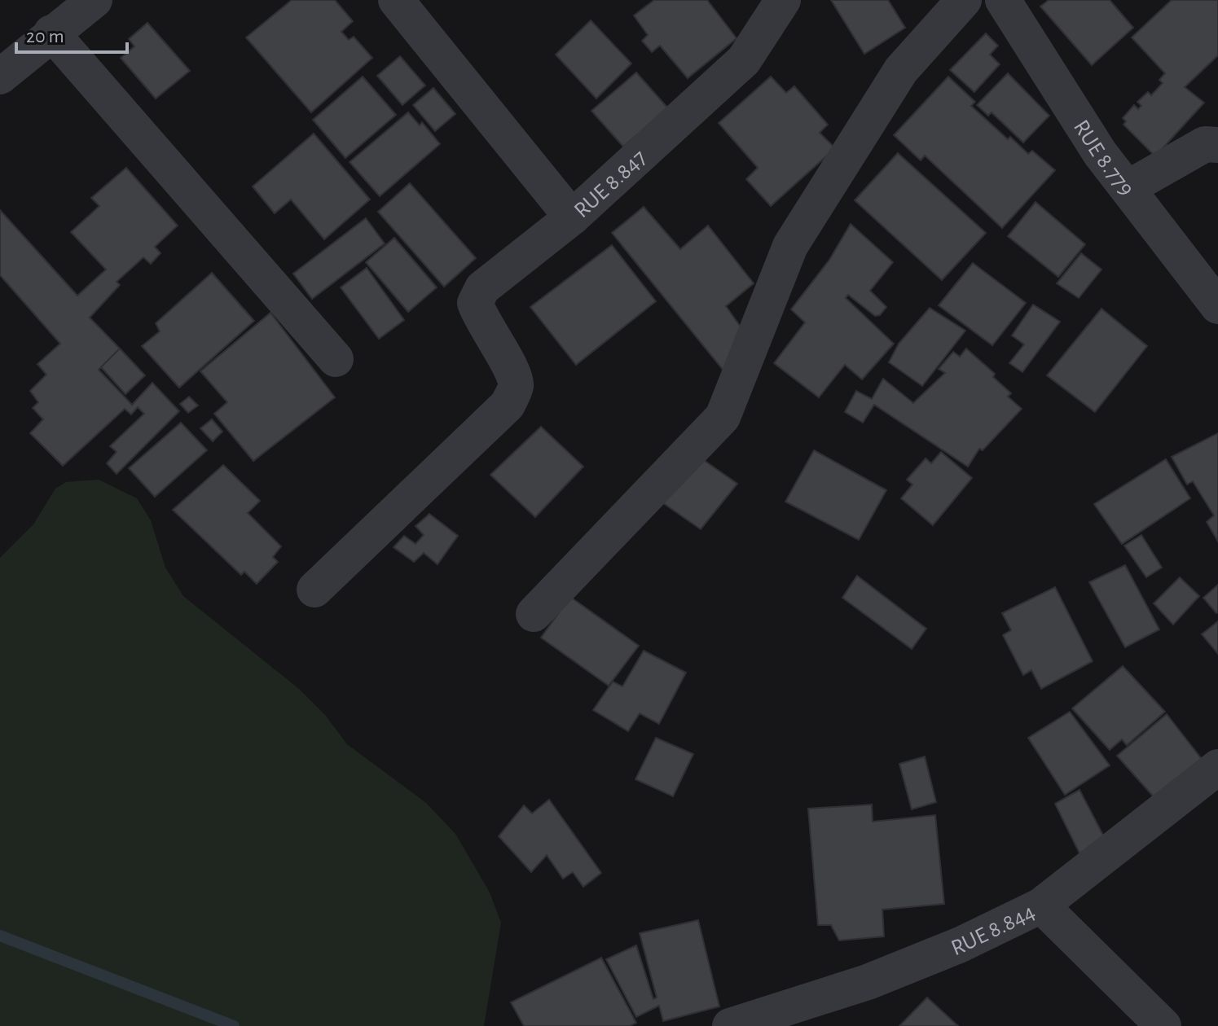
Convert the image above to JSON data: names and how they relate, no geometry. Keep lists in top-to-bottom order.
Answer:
{
  "streets": {
    "street": ["RUE 8.779", "RUE 8.847", "RUE 8.844"]
  },
  "scale_bar": "20 m"
}
